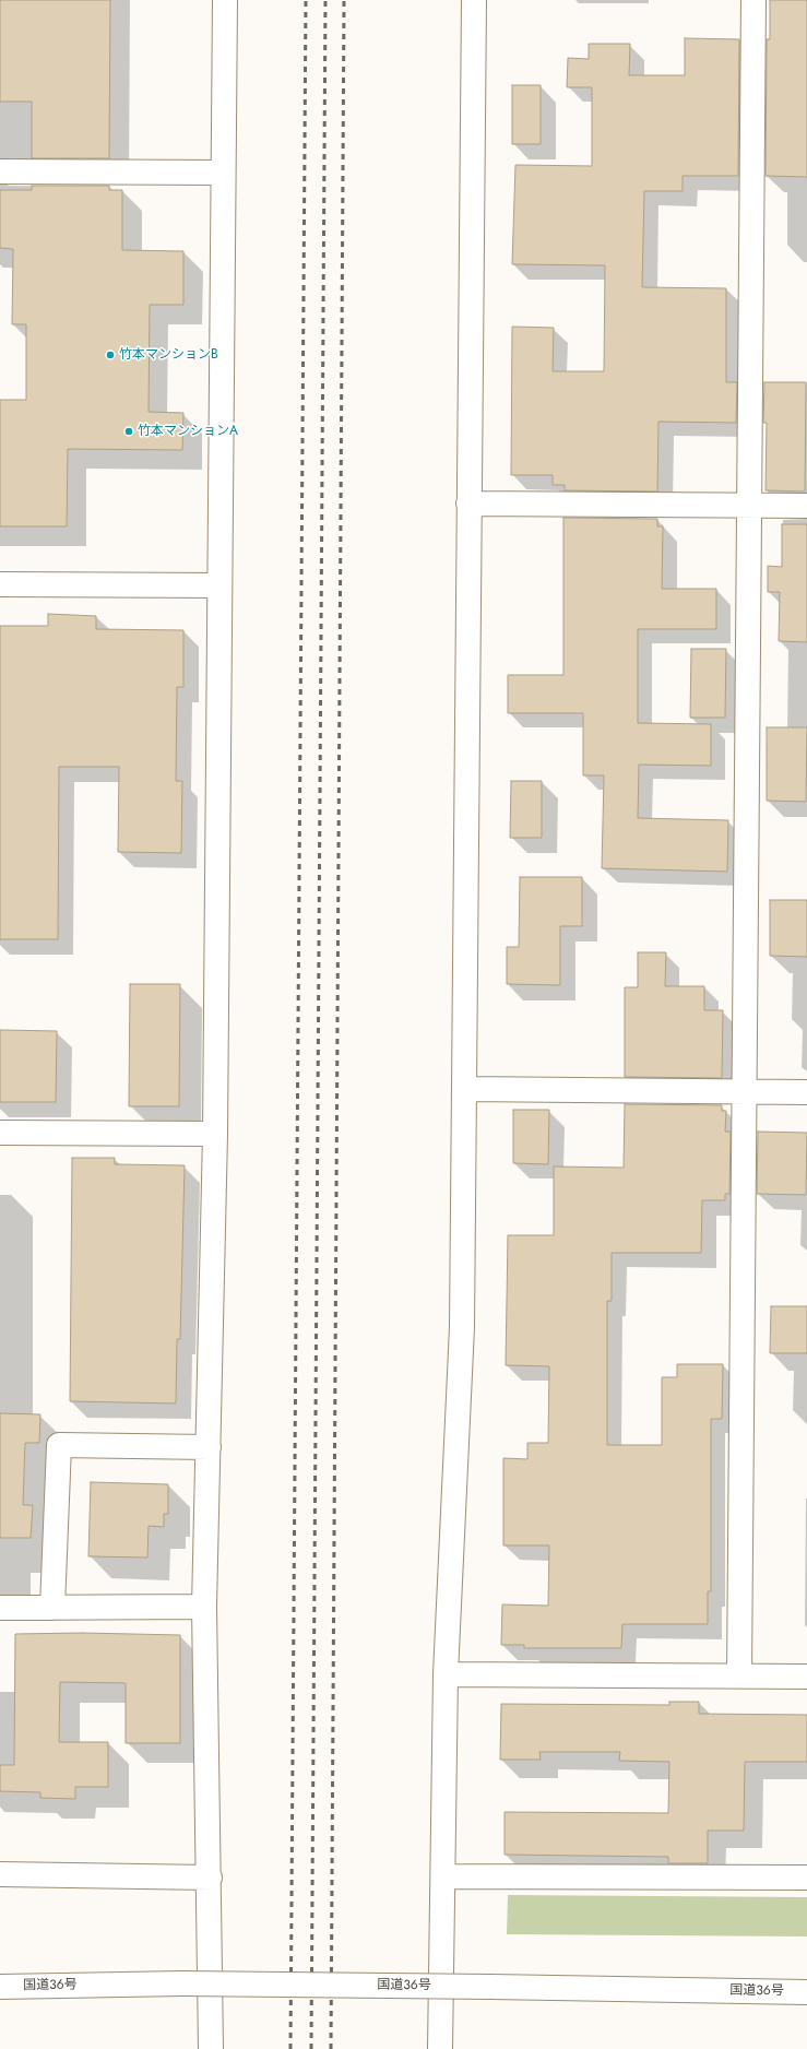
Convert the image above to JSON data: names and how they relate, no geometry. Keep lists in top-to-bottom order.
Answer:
{
  "streets": {
    "main road": ["国道36号"]
  },
  "places": ["竹本マンションB", "竹本マンションA"]
}
